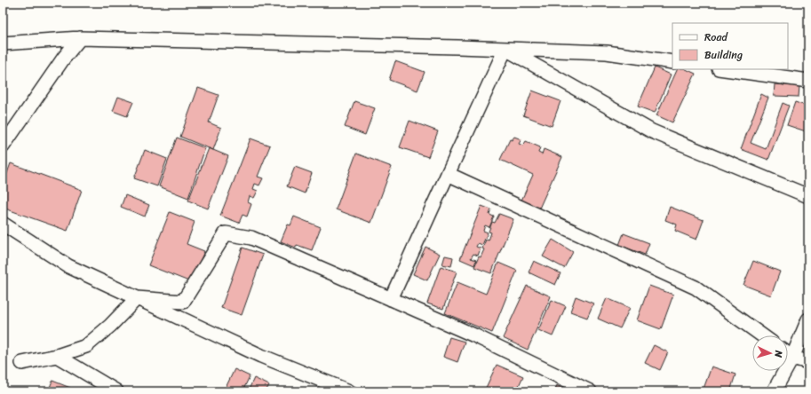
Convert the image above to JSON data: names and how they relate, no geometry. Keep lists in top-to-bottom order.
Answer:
{
  "legend": ["Road", "Building"],
  "north": "right"
}
